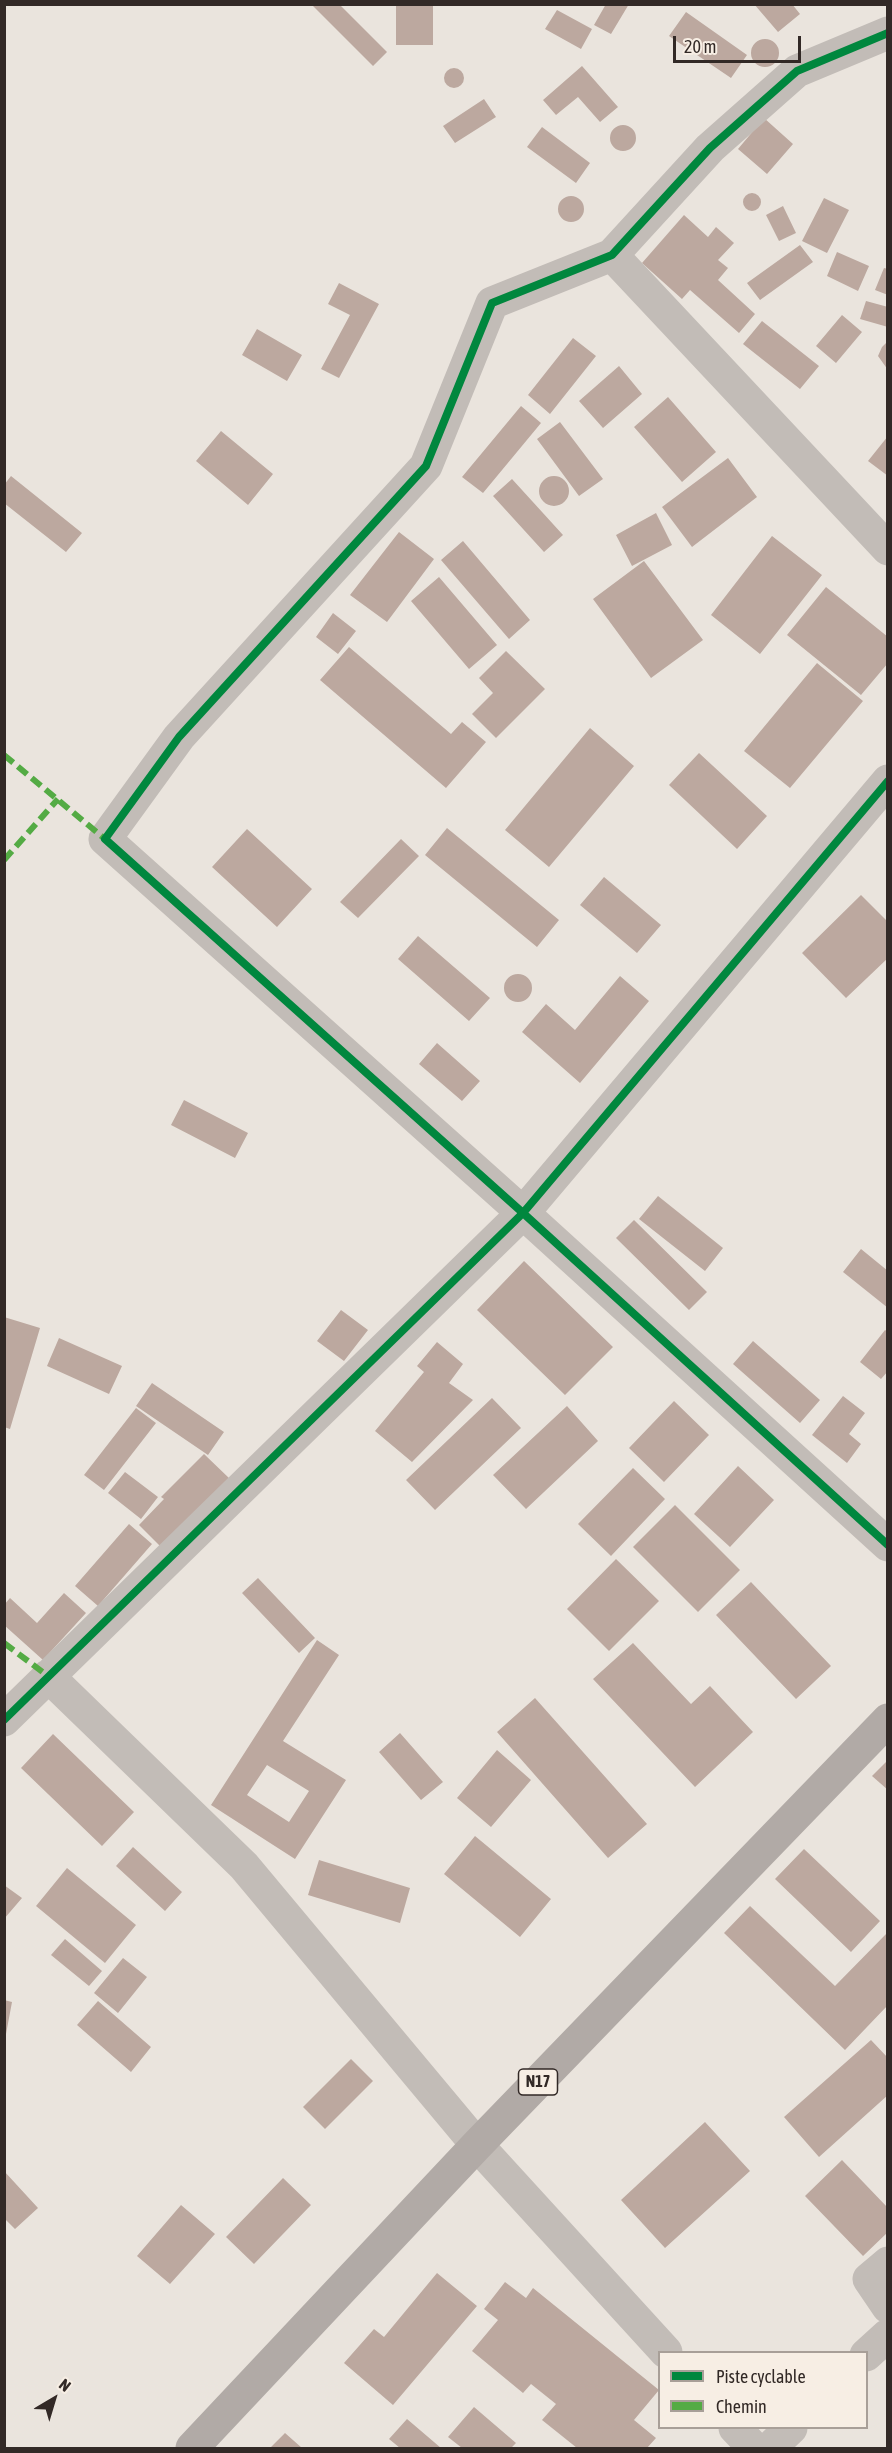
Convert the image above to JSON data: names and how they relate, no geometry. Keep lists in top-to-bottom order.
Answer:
{
  "streets": {
    "main road": ["N17"]
  },
  "legend": ["Piste cyclable", "Chemin"],
  "scale_bar": "20 m",
  "north": "top right"
}
